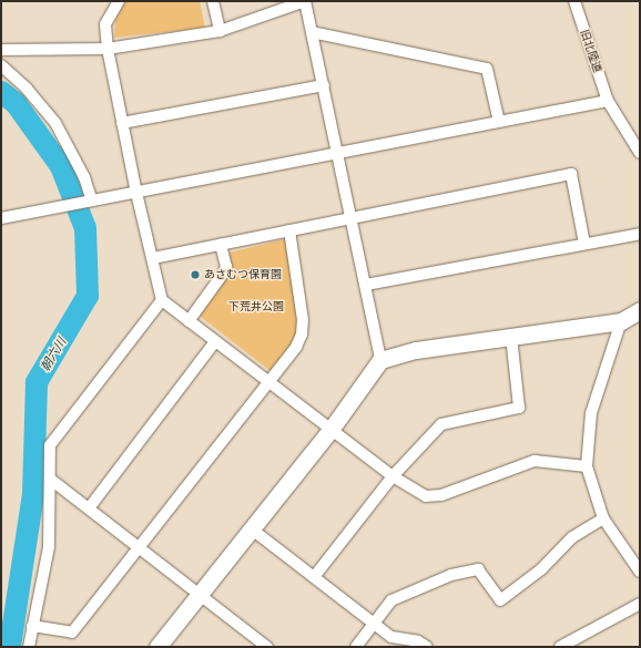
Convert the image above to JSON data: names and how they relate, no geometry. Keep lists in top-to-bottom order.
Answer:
{
  "streets": {
    "street": ["旧北陸道"]
  },
  "water": ["朝六川"],
  "parks": ["下荒井公園"],
  "places": ["あさむつ保育園"]
}
